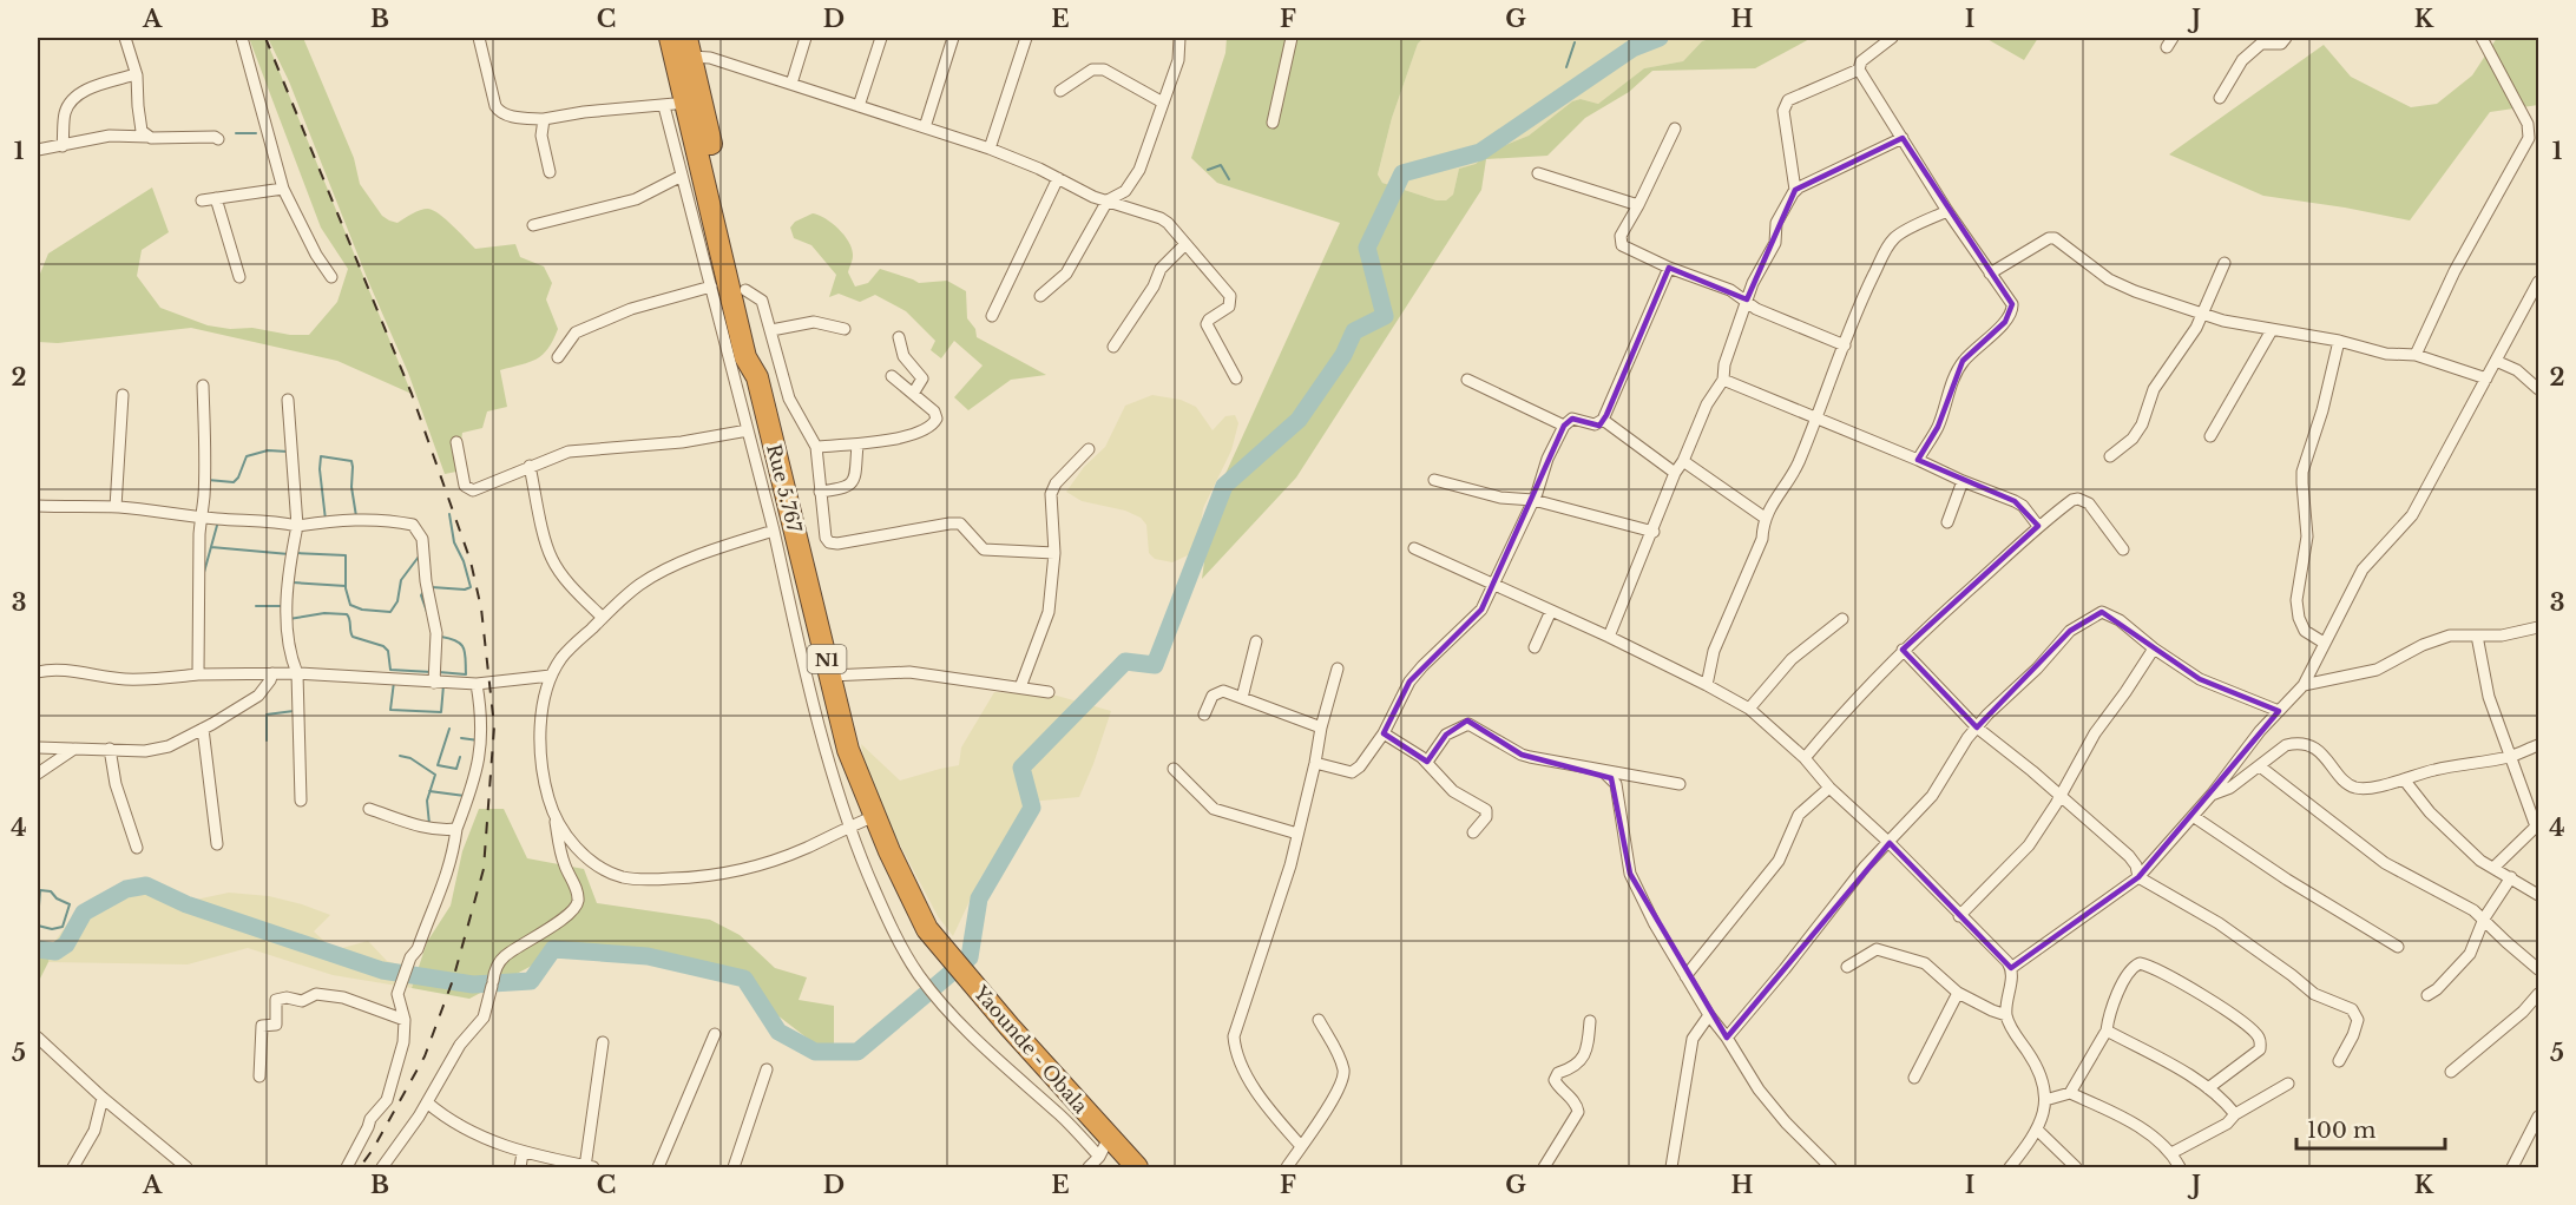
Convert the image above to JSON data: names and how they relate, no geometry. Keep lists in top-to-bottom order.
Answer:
{
  "streets": {
    "highway": ["Rue 5.767", "N1", "Yaounde - Obala"]
  },
  "crossings": [
    ["Rue 5.767", "N1"],
    ["Rue 5.767", "Yaounde - Obala"]
  ],
  "scale_bar": "100 m",
  "grid": {
    "columns": [
      "A",
      "B",
      "C",
      "D",
      "E",
      "F",
      "G",
      "H",
      "I",
      "J",
      "K"
    ],
    "rows": [
      "1",
      "2",
      "3",
      "4",
      "5"
    ]
  }
}
